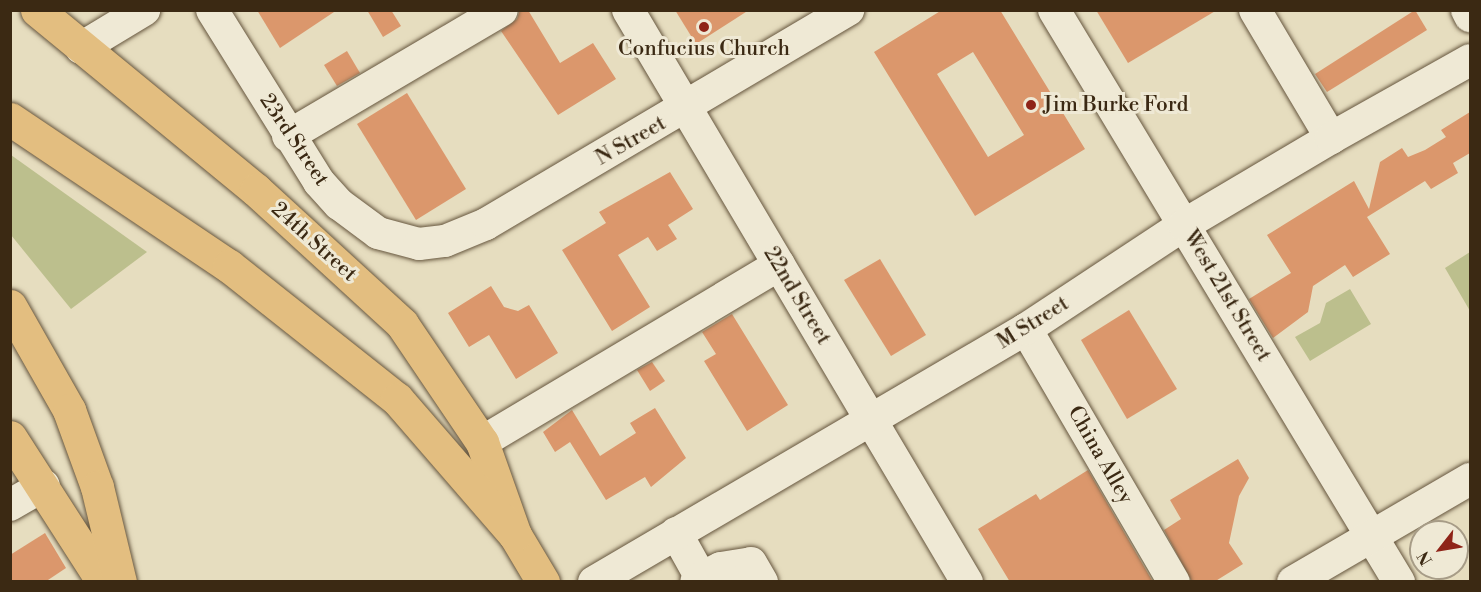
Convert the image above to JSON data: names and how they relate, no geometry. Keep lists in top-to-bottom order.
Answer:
{
  "streets": {
    "main road": ["24th Street"],
    "street": [
      "23rd Street",
      "N Street",
      "22nd Street",
      "West 21st Street",
      "M Street",
      "China Alley"
    ]
  },
  "crossings": [
    ["23rd Street", "N Street"],
    ["N Street", "22nd Street"],
    ["22nd Street", "M Street"],
    ["West 21st Street", "M Street"],
    ["M Street", "China Alley"]
  ],
  "places": ["Confucius Church", "Jim Burke Ford"],
  "north": "bottom left"
}
